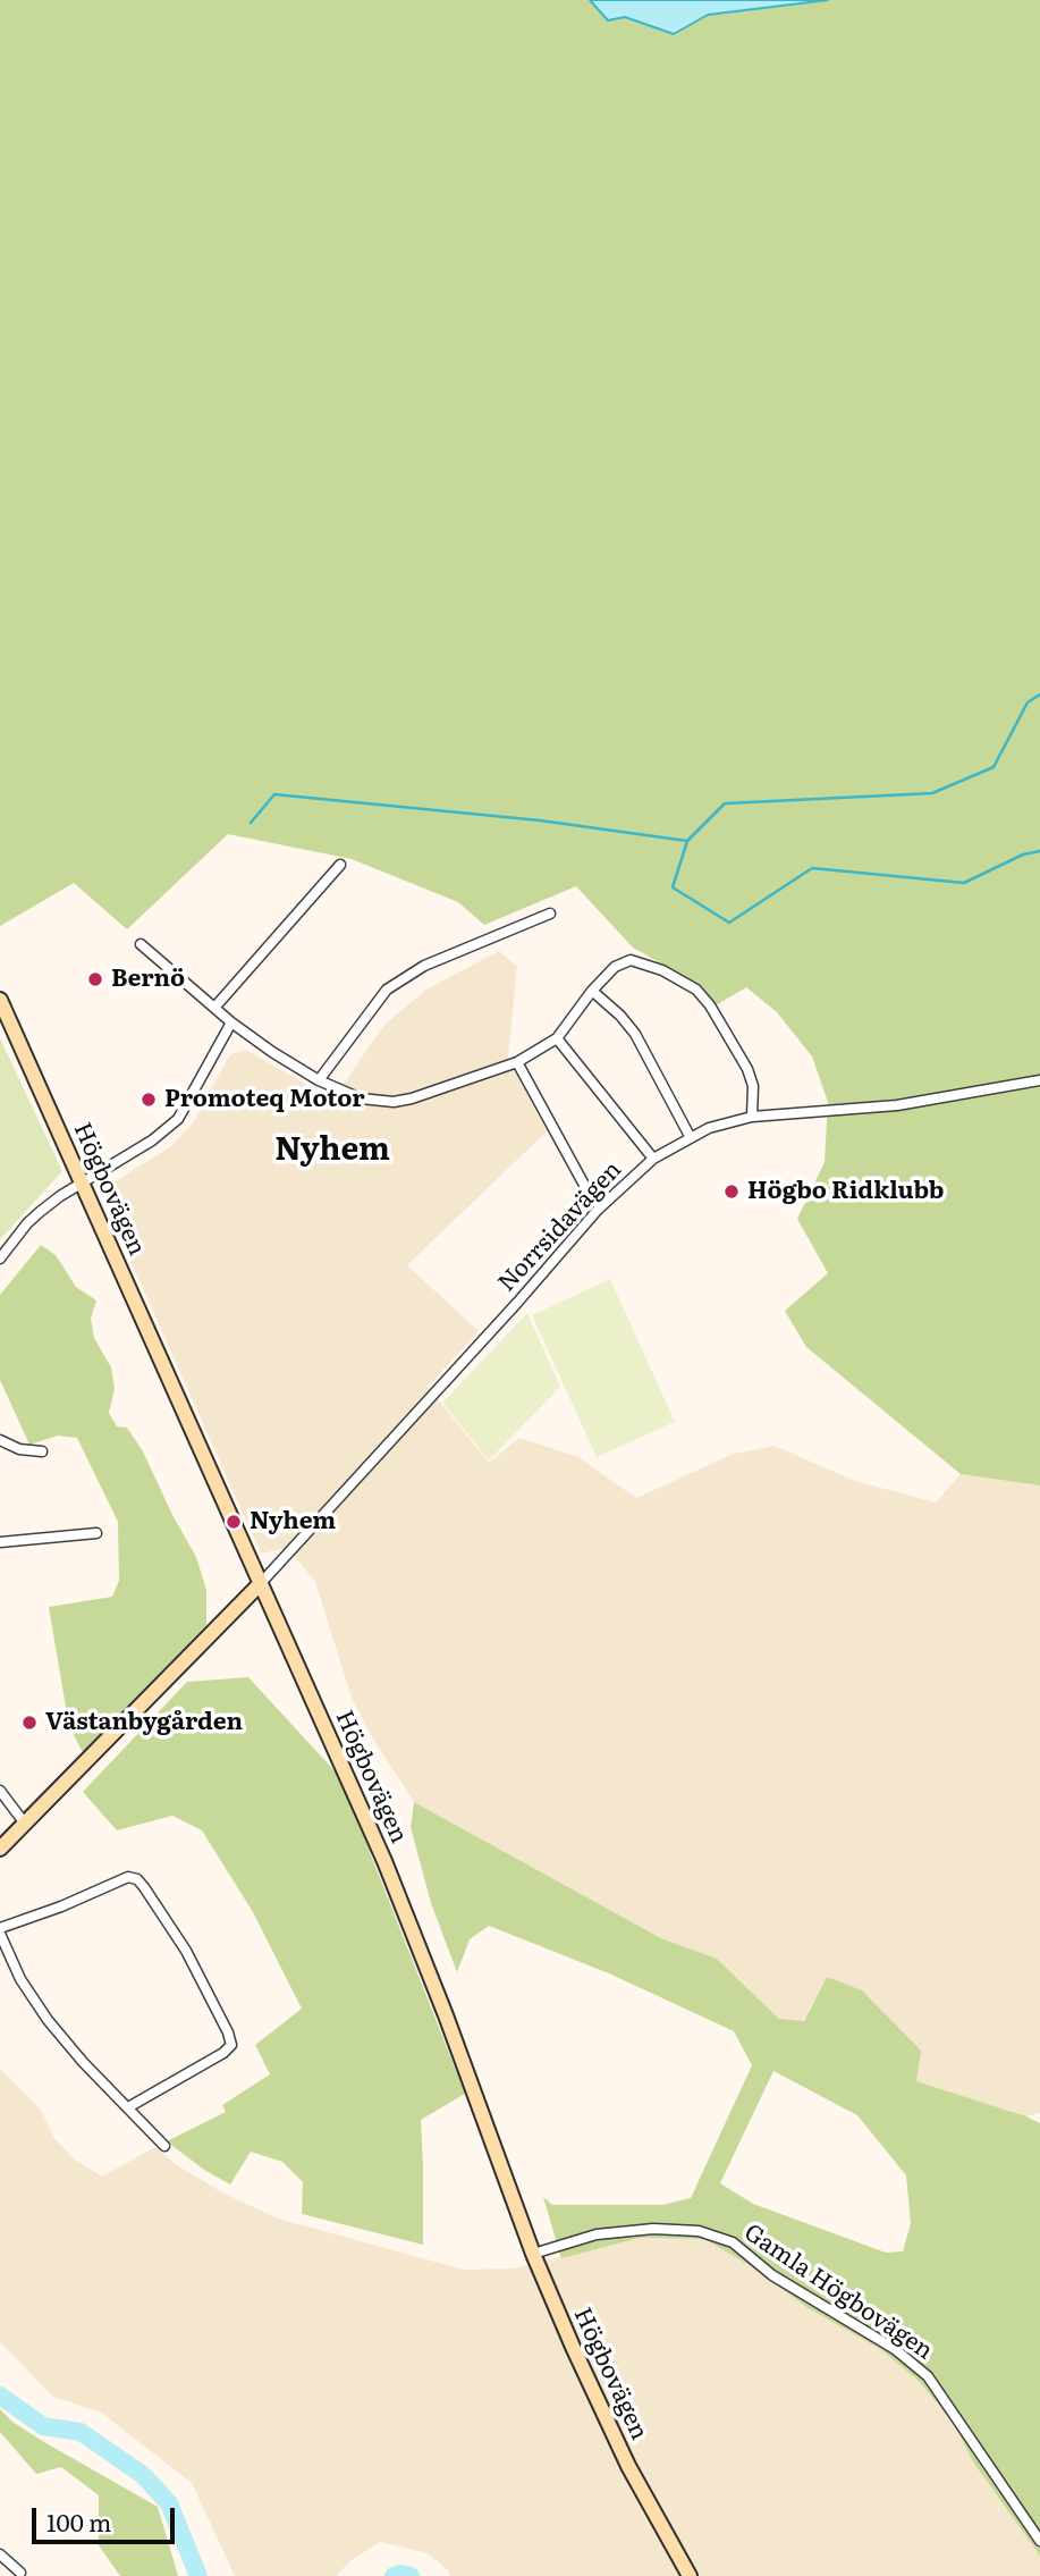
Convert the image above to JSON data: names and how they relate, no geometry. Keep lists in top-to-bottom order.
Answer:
{
  "streets": {
    "main road": ["Högbovägen"],
    "street": ["Norrsidavägen", "Gamla Högbovägen"]
  },
  "crossings": [
    ["Högbovägen", "Norrsidavägen"],
    ["Högbovägen", "Gamla Högbovägen"]
  ],
  "districts": ["Nyhem"],
  "places": [
    "Bernö",
    "Promoteq Motor",
    "Högbo Ridklubb",
    "Nyhem",
    "Västanbygården"
  ],
  "scale_bar": "100 m"
}
